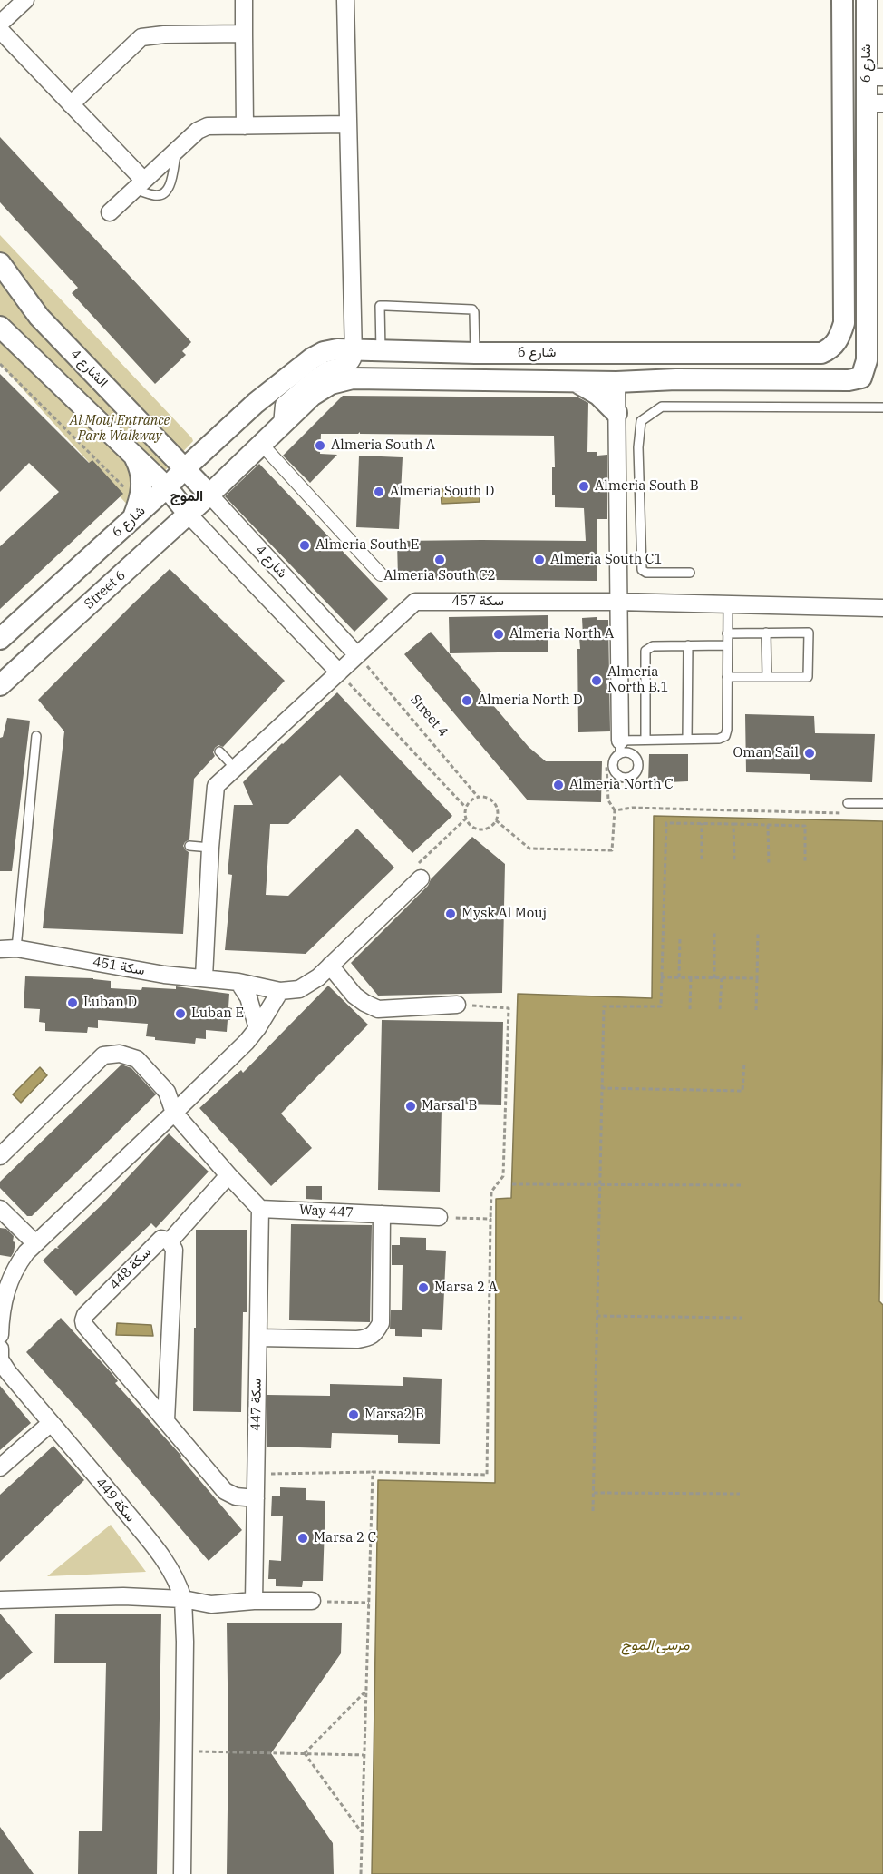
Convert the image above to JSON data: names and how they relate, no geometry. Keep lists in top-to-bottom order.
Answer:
{
  "streets": {
    "street": [
      "شارع 6",
      "الشارع 4",
      "شارع 4",
      "Street 6",
      "سكة 457",
      "سكة 451",
      "Way 447",
      "سكة 448",
      "سكة 447",
      "سكة 449"
    ],
    "path": ["Street 4"]
  },
  "crossings": [
    ["شارع 6", "الشارع 4"],
    ["شارع 6", "شارع 4"],
    ["شارع 6", "Street 6"],
    ["الشارع 4", "شارع 4"],
    ["شارع 4", "Street 6"],
    ["شارع 4", "سكة 457"],
    ["شارع 4", "Street 4"],
    ["سكة 457", "Street 4"],
    ["سكة 457", "سكة 451"],
    ["Way 447", "سكة 447"],
    ["سكة 448", "سكة 447"]
  ],
  "districts": ["الموج"],
  "water": ["مرسى الموج"],
  "parks": ["Al Mouj Entrance Park Walkway"],
  "places": [
    "Almeria South A",
    "Almeria South B",
    "Almeria South D",
    "Almeria South E",
    "Almeria South C2",
    "Almeria South C1",
    "Almeria North A",
    "Almeria North B.1",
    "Almeria North D",
    "Oman Sail",
    "Almeria North C",
    "Mysk Al Mouj",
    "Luban D",
    "Luban E",
    "Marsal B",
    "Marsa 2 A",
    "Marsa2 B",
    "Marsa 2 C"
  ]
}
